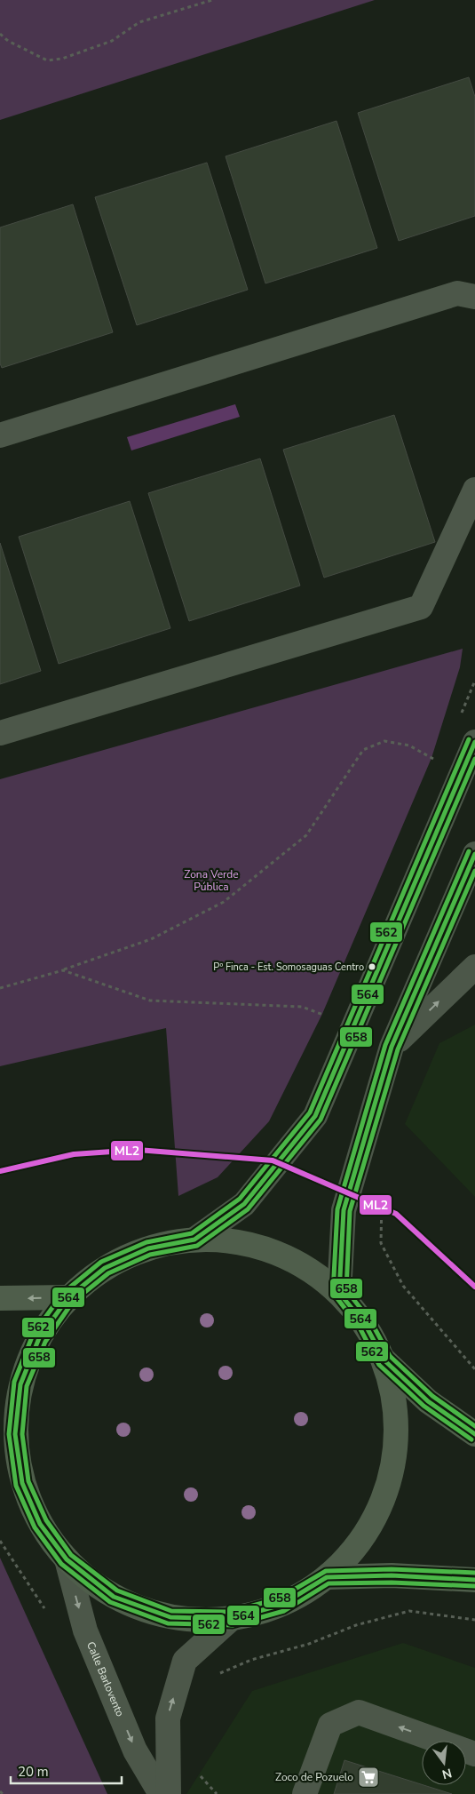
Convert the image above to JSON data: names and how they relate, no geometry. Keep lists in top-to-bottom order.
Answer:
{
  "streets": {
    "street": ["Calle Barlovento"]
  },
  "one_way": ["Calle Barlovento"],
  "parks": ["Zona Verde Pública"],
  "places": {
    "other": ["Pº Finca - Est. Somosaguas Centro"],
    "supermarket": ["Zoco de Pozuelo"]
  },
  "lines": [
    "transit line 562",
    "transit line 564",
    "transit line 658",
    "transit line ML2"
  ],
  "scale_bar": "20 m",
  "north": "bottom"
}
